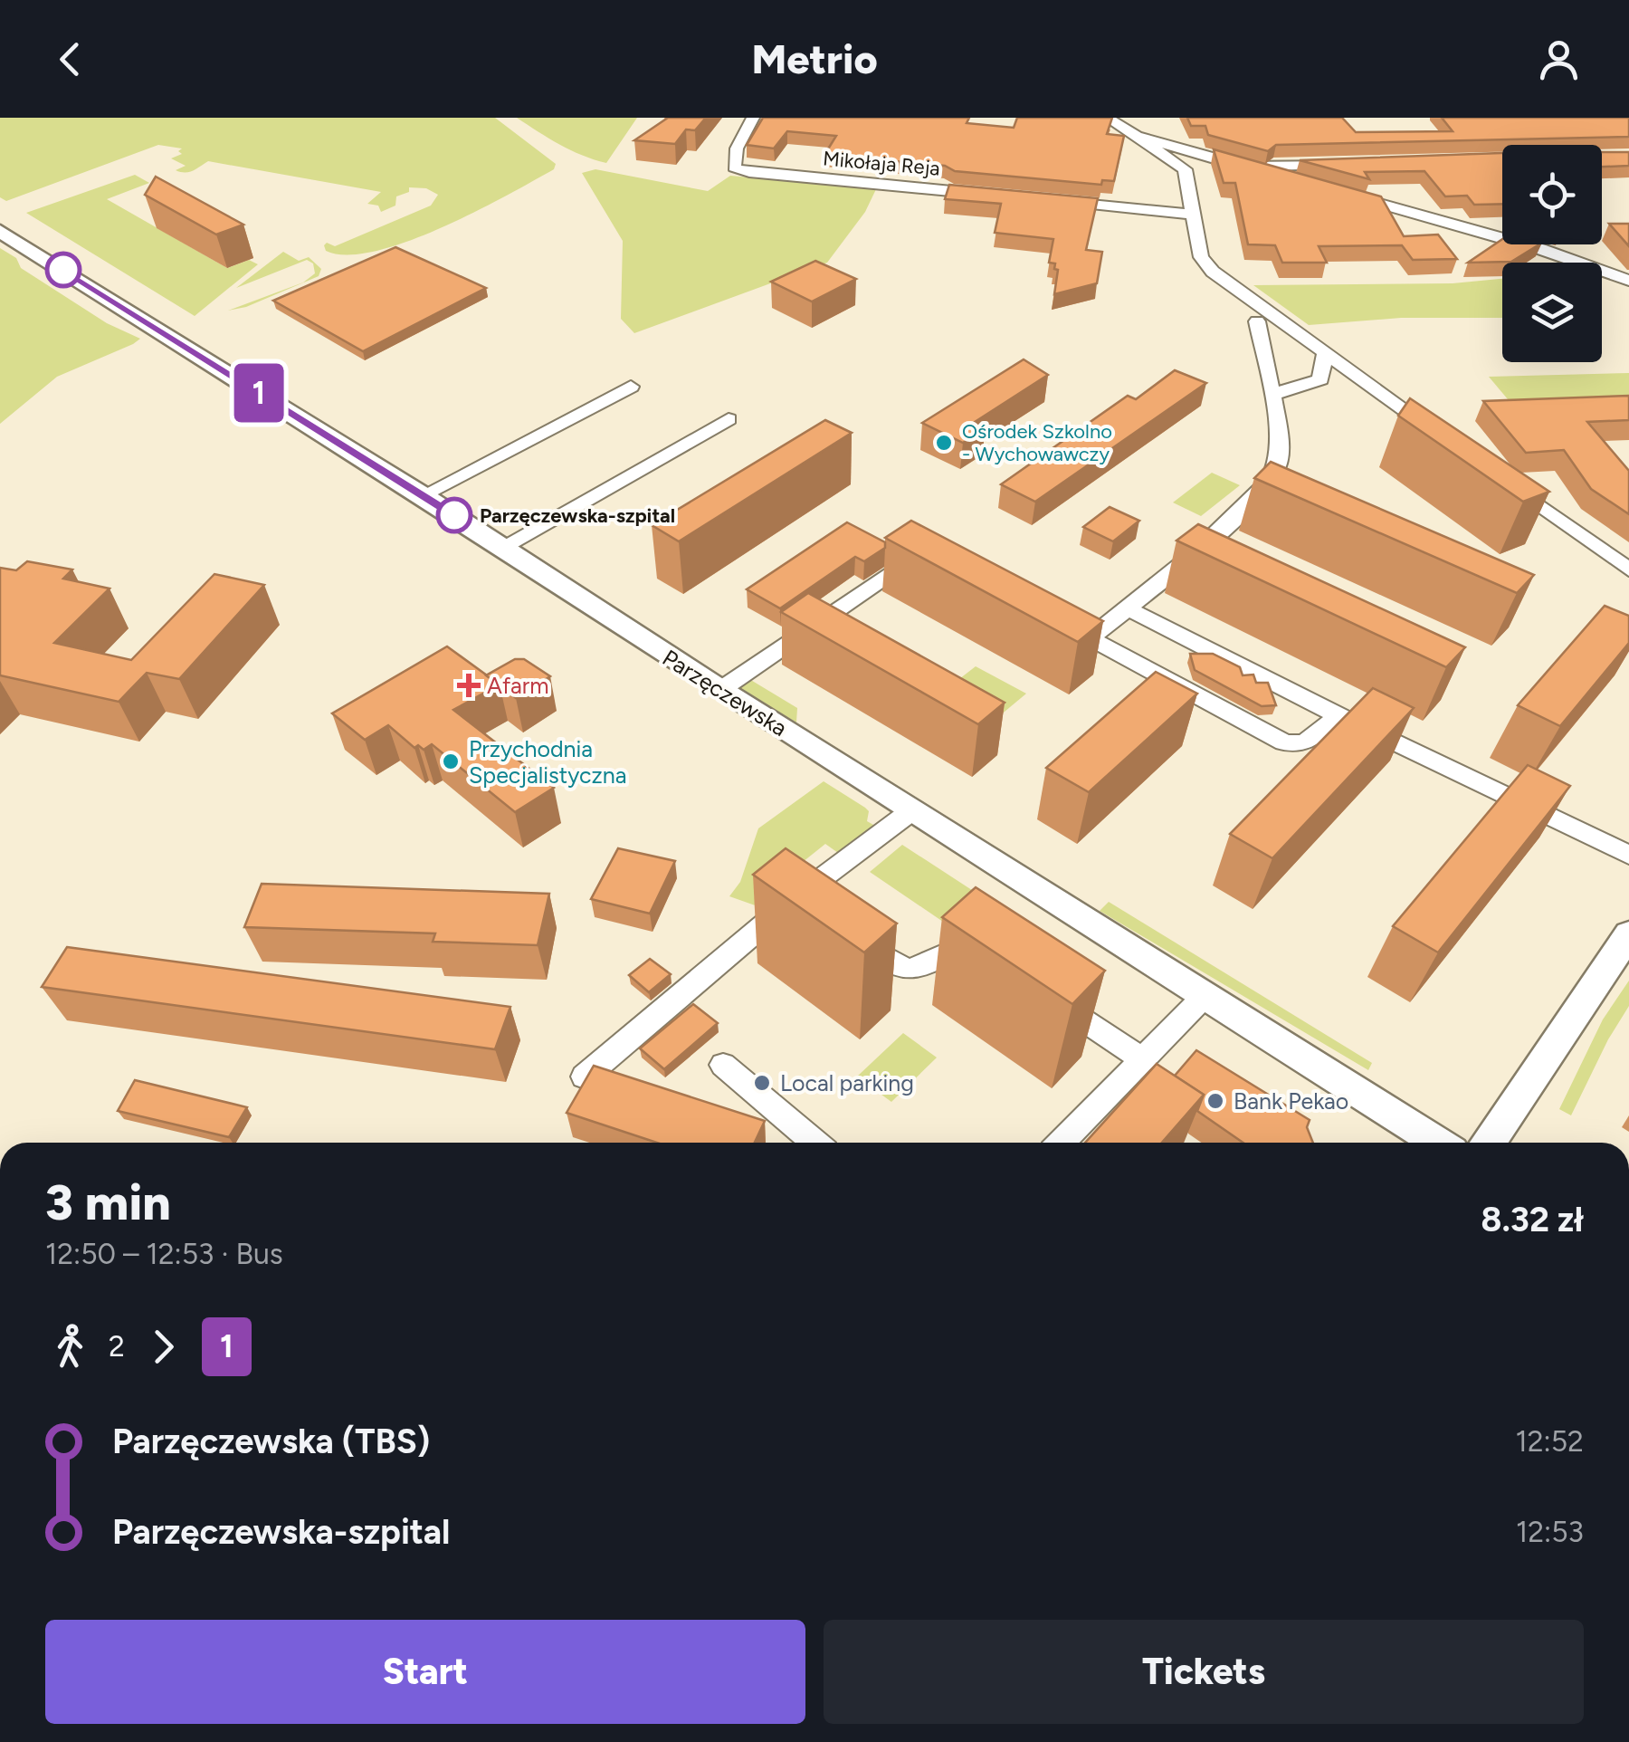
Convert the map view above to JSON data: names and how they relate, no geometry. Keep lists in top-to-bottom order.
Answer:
{
  "streets": {
    "street": ["Mikołaja Reja", "Parzęczewska"]
  },
  "places": {
    "other": [
      "Ośrodek Szkolno - Wychowawczy",
      "Parzęczewska-szpital",
      "Przychodnia Specjalistyczna",
      "Local parking",
      "Bank Pekao"
    ],
    "health": ["Afarm"]
  },
  "lines": ["bus line 1"],
  "page": {
    "header": "Metrio",
    "on_map": "1",
    "heading": ["3 min", "12:50 – 12:53 · Bus", "8.32 zł"],
    "legs": ["2", "1"],
    "list": [
      {
        "name": "Parzęczewska (TBS)",
        "value": "12:52"
      },
      {
        "name": "Parzęczewska-szpital",
        "value": "12:53"
      }
    ],
    "buttons": ["Start", "Tickets"]
  }
}
